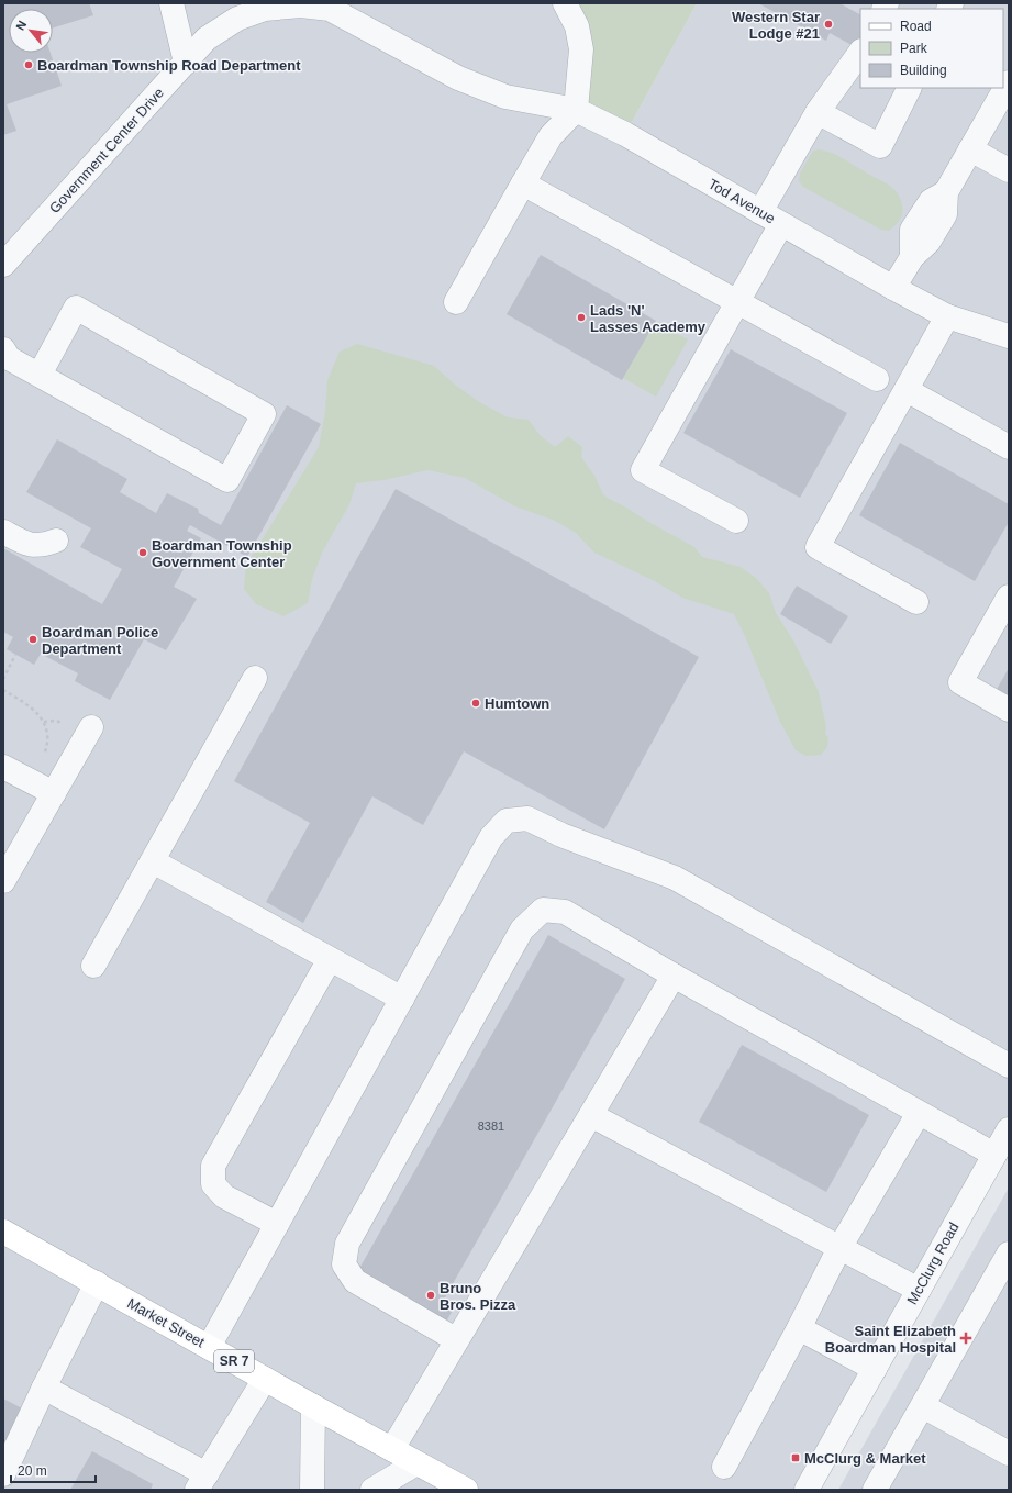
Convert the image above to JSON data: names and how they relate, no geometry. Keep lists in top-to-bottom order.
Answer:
{
  "streets": {
    "main road": ["Market Street", "SR 7"],
    "street": ["Government Center Drive", "Tod Avenue", "McClurg Road"]
  },
  "crossings": [
    ["Government Center Drive", "Tod Avenue"]
  ],
  "places": {
    "other": [
      "Western Star Lodge #21",
      "Boardman Township Road Department",
      "Lads 'N' Lasses Academy",
      "Boardman Township Government Center",
      "Boardman Police Department",
      "Humtown",
      "Bruno Bros. Pizza"
    ],
    "health": ["Saint Elizabeth Boardman Hospital"],
    "transit": ["McClurg & Market"]
  },
  "house_numbers": ["8381"],
  "legend": ["Road", "Park", "Building"],
  "scale_bar": "20 m",
  "north": "top left"
}
